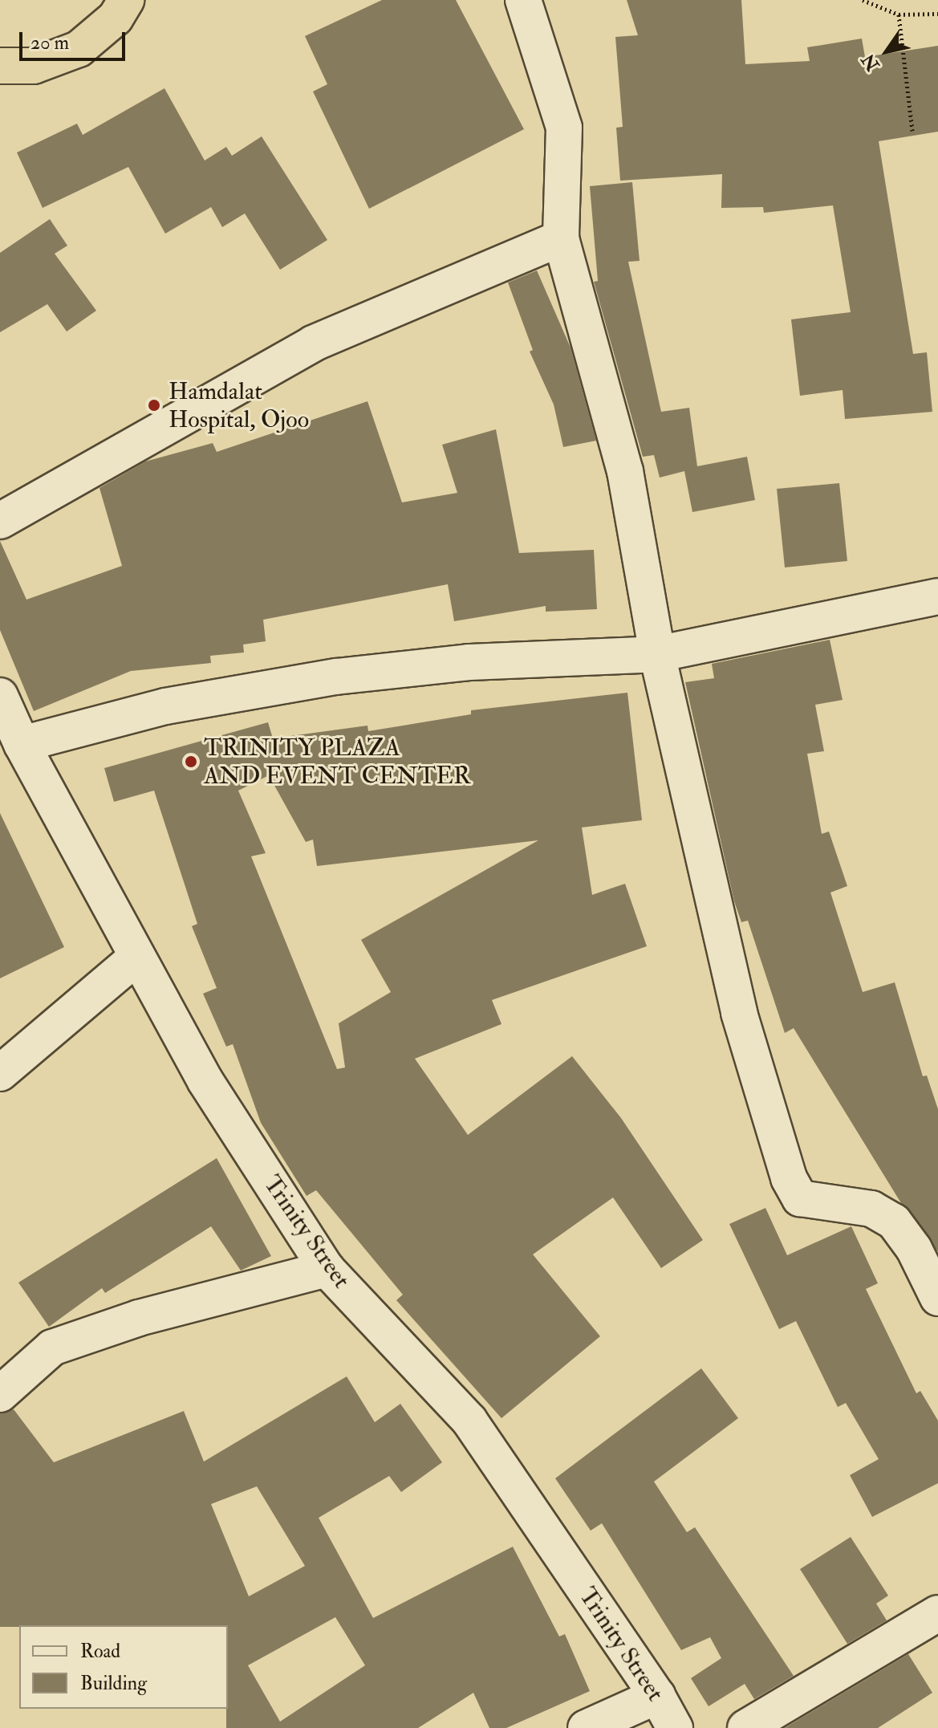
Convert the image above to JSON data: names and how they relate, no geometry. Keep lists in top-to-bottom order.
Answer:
{
  "streets": {
    "street": ["Trinity Street"]
  },
  "places": ["Hamdalat Hospital, Ojoo", "TRINITY PLAZA AND EVENT CENTER"],
  "legend": ["Road", "Building"],
  "scale_bar": "20 m",
  "north": "bottom left"
}
